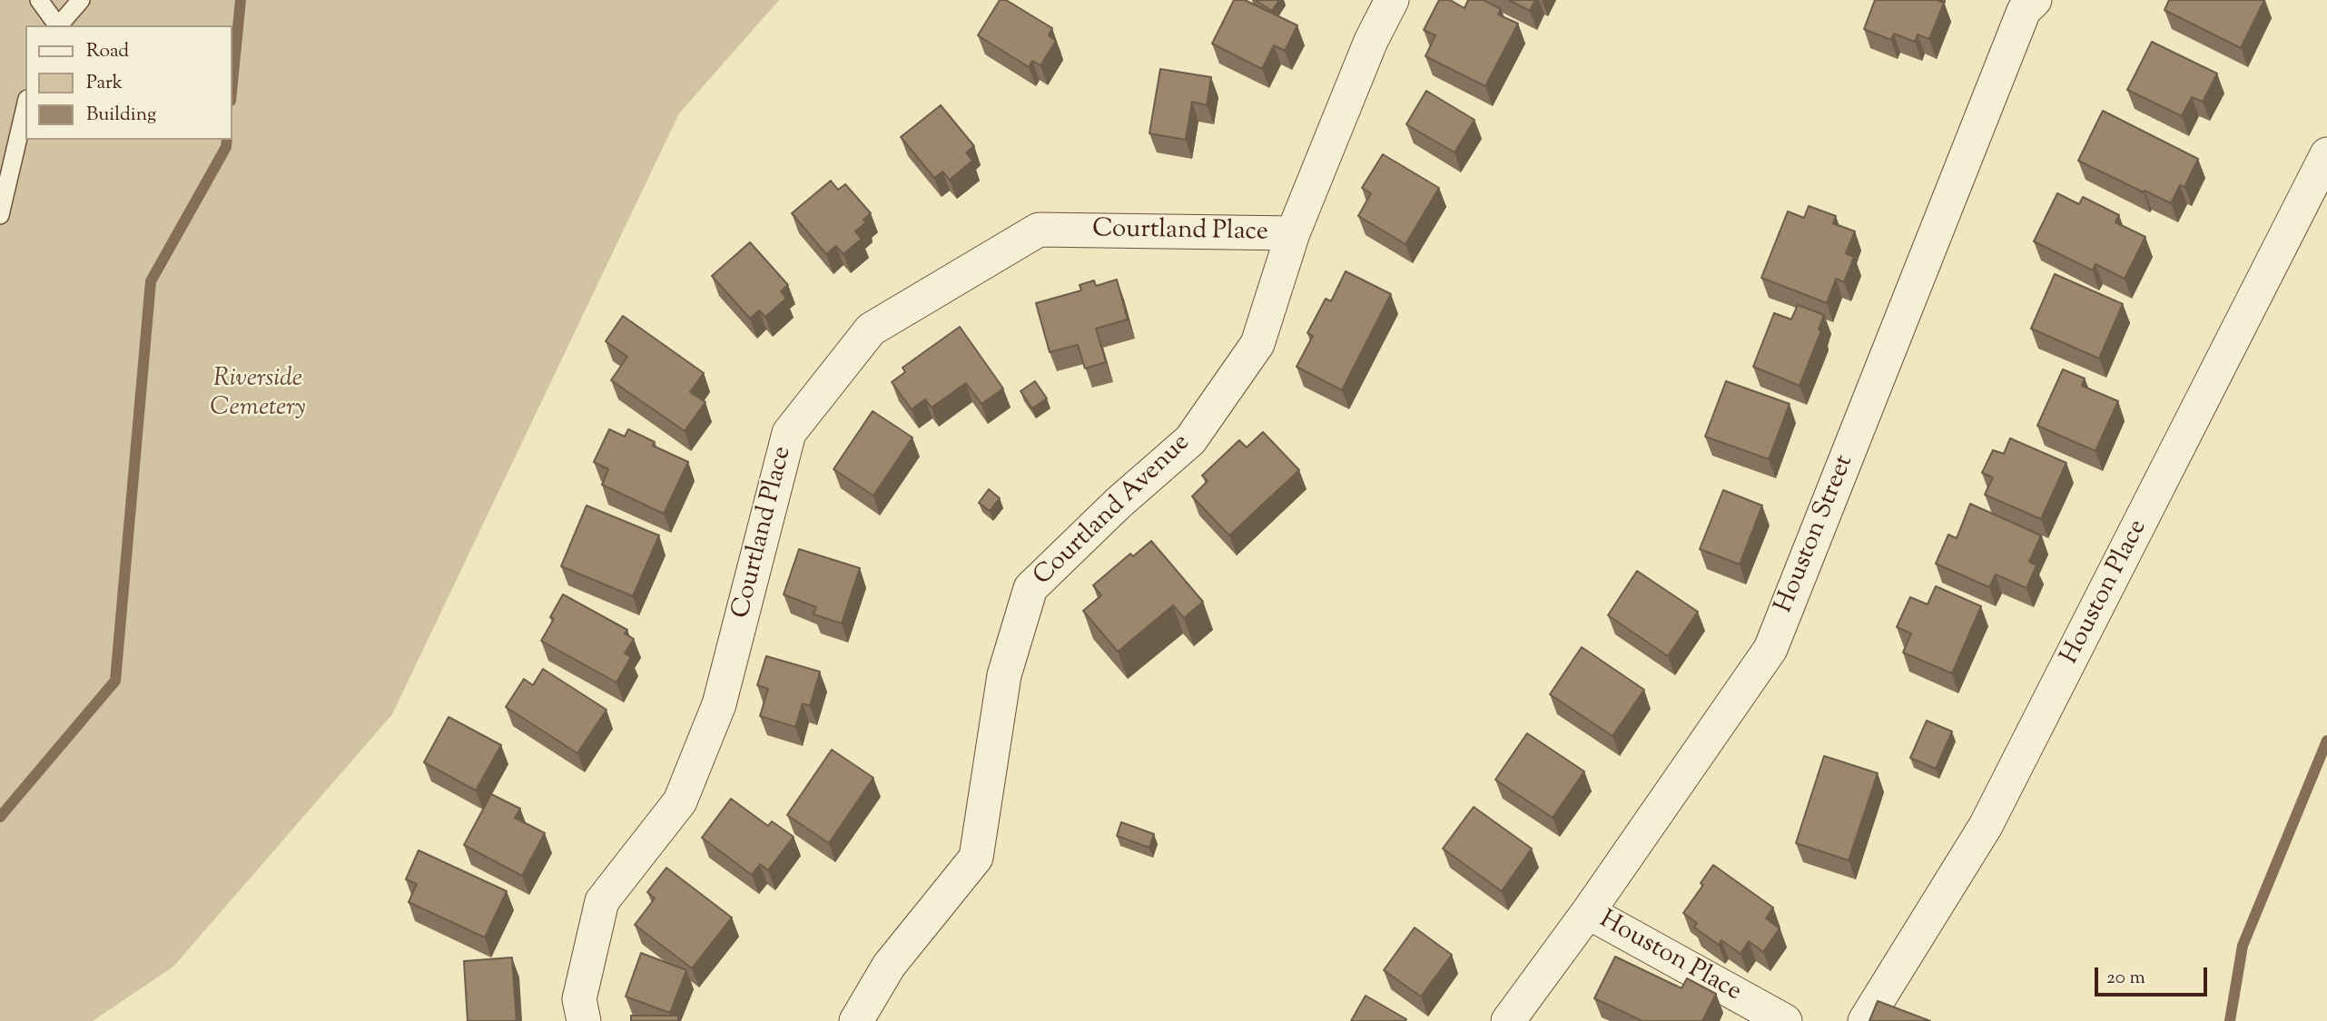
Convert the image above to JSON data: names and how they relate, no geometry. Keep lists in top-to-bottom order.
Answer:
{
  "streets": {
    "street": [
      "Courtland Place",
      "Courtland Avenue",
      "Houston Street",
      "Houston Place"
    ]
  },
  "crossings": [
    ["Courtland Place", "Courtland Avenue"],
    ["Houston Street", "Houston Place"]
  ],
  "parks": ["Riverside Cemetery"],
  "legend": ["Road", "Park", "Building"],
  "scale_bar": "20 m"
}
